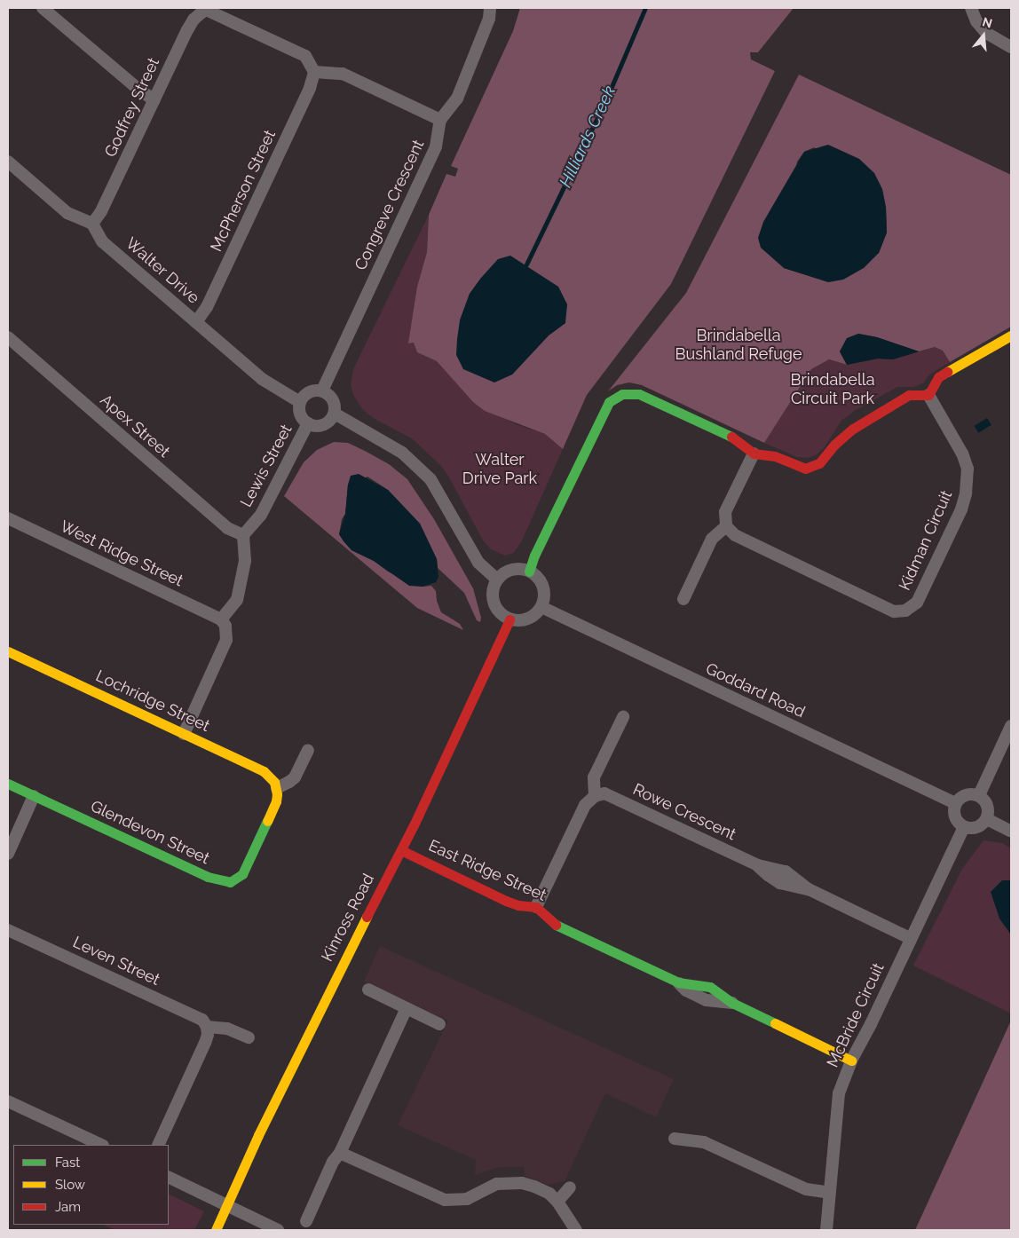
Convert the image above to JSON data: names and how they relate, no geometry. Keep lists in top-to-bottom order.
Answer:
{
  "streets": {
    "street": [
      "Godfrey Street",
      "McPherson Street",
      "Congreve Crescent",
      "Walter Drive",
      "Apex Street",
      "Lewis Street",
      "Kidman Circuit",
      "West Ridge Street",
      "Goddard Road",
      "Lochridge Street",
      "Rowe Crescent",
      "Glendevon Street",
      "East Ridge Street",
      "Kinross Road",
      "Leven Street",
      "McBride Circuit"
    ]
  },
  "crossings": [
    ["Godfrey Street", "Walter Drive"],
    ["McPherson Street", "Walter Drive"],
    ["Congreve Crescent", "Walter Drive"],
    ["Congreve Crescent", "Lewis Street"],
    ["Walter Drive", "Lewis Street"],
    ["Apex Street", "Lewis Street"],
    ["Goddard Road", "Kinross Road"],
    ["Goddard Road", "McBride Circuit"],
    ["Lochridge Street", "Glendevon Street"],
    ["Rowe Crescent", "McBride Circuit"],
    ["East Ridge Street", "Kinross Road"],
    ["East Ridge Street", "McBride Circuit"]
  ],
  "water": ["Hilliards Creek"],
  "parks": ["Brindabella Bushland Refuge", "Brindabella Circuit Park", "Walter Drive Park"],
  "legend": ["Fast", "Slow", "Jam"],
  "north": "top"
}
